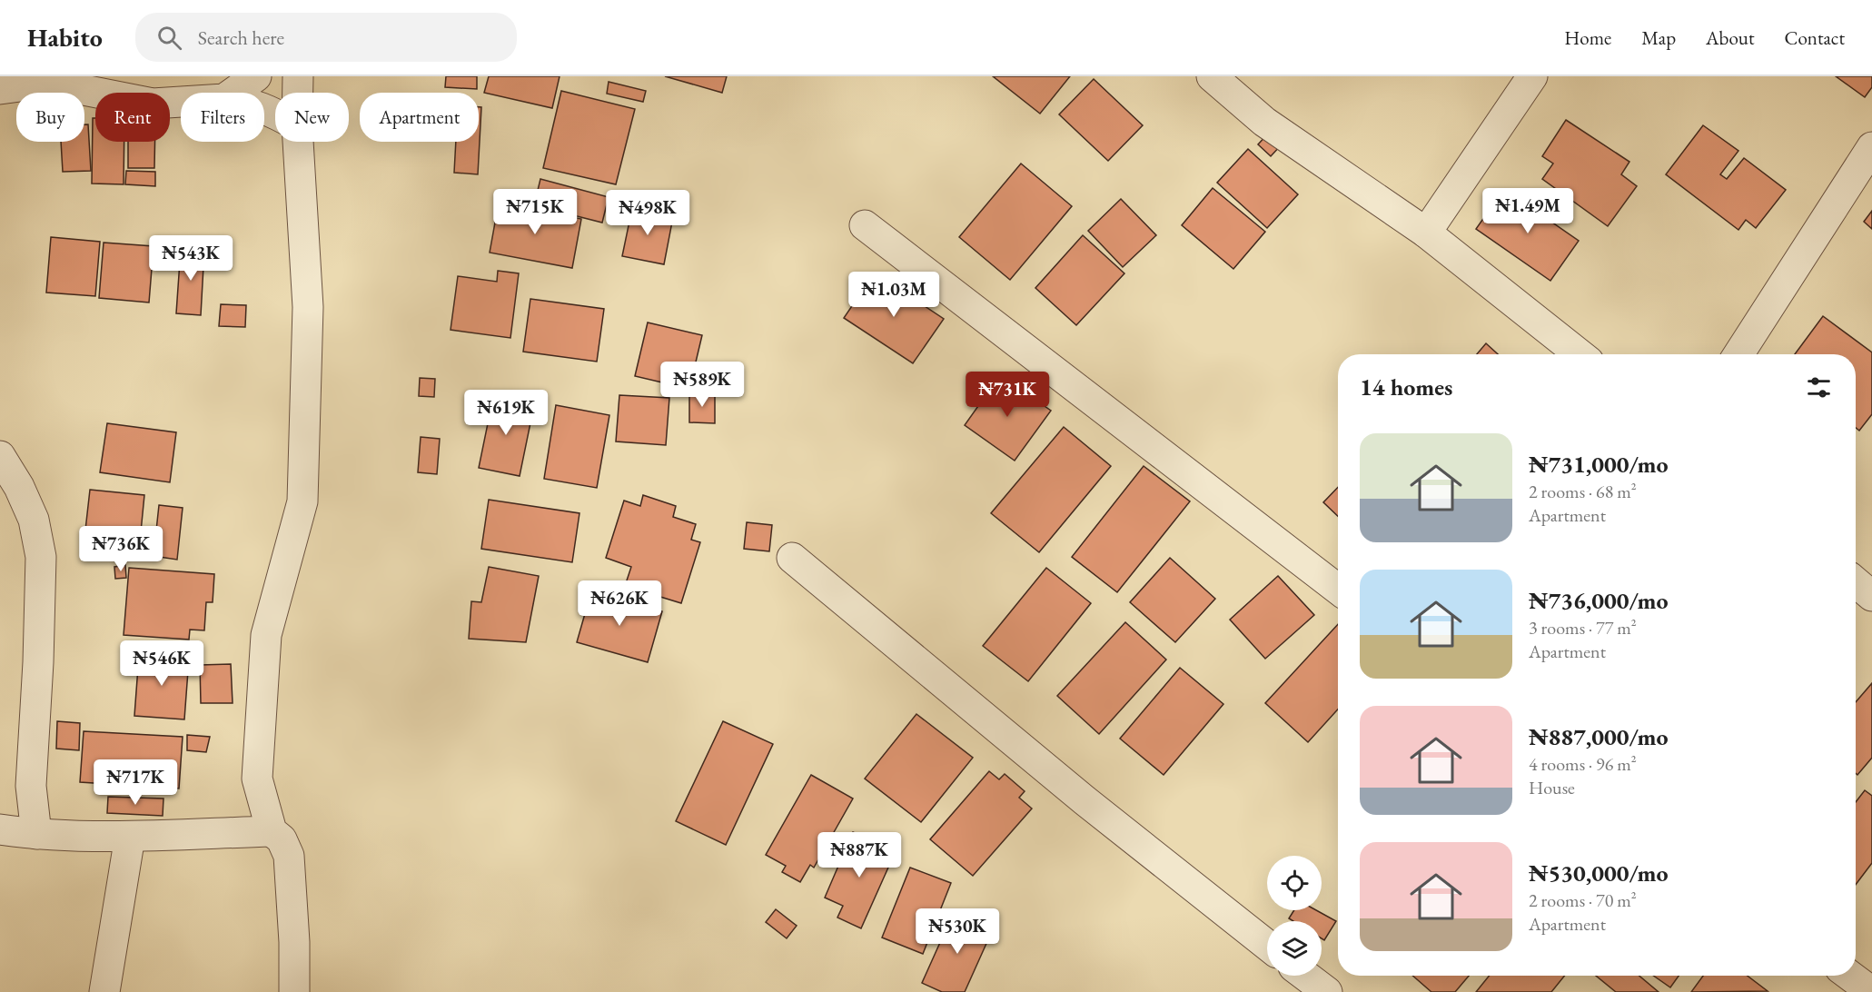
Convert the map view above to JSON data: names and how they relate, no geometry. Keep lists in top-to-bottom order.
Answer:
{
  "page": {
    "header": "Habito",
    "search": "Search here",
    "nav": [
      "Home",
      "Map",
      "About",
      "Contact"
    ],
    "chip": [
      "Buy",
      "Rent",
      "Filters",
      "New",
      "Apartment"
    ],
    "price": [
      "₦1.49M",
      "₦715K",
      "₦498K",
      "₦543K",
      "₦1.03M",
      "₦589K",
      "₦731K",
      "₦619K",
      "₦736K",
      "₦626K",
      "₦546K",
      "₦717K",
      "₦887K",
      "₦530K"
    ],
    "heading": "14 homes",
    "list": [
      {
        "name": "₦731,000/mo",
        "note": "2 rooms · 68 m² · Apartment"
      },
      {
        "name": "₦736,000/mo",
        "note": "3 rooms · 77 m² · Apartment"
      },
      {
        "name": "₦887,000/mo",
        "note": "4 rooms · 96 m² · House"
      },
      {
        "name": "₦530,000/mo",
        "note": "2 rooms · 70 m² · Apartment"
      }
    ]
  }
}
